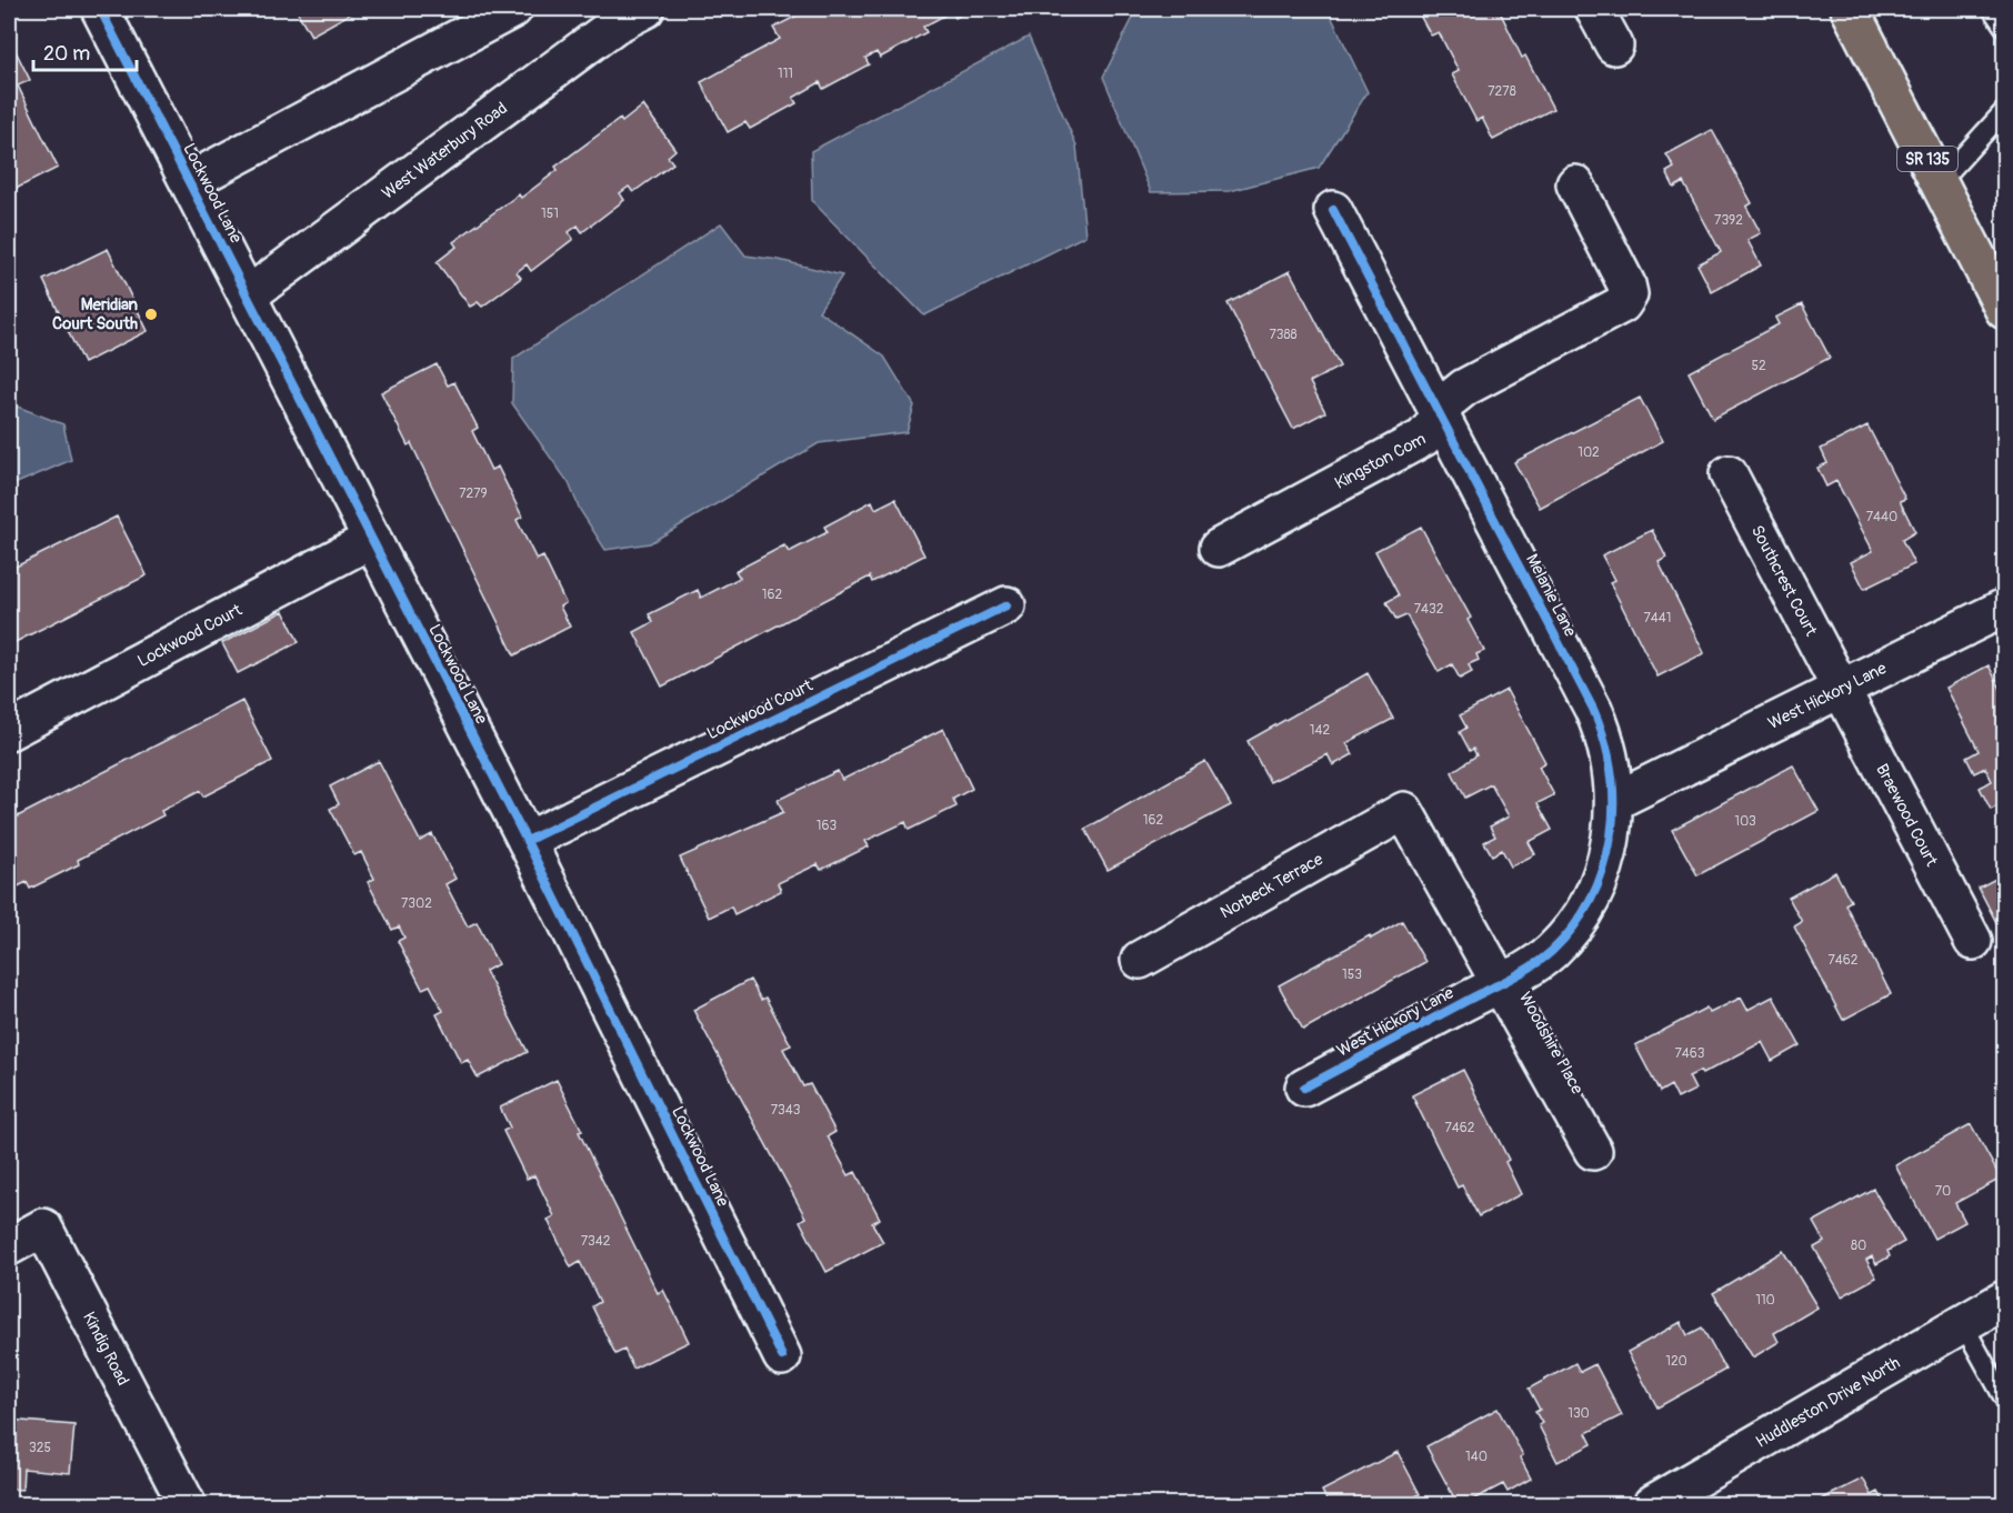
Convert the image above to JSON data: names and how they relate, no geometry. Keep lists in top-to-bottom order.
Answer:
{
  "streets": {
    "main road": ["SR 135"],
    "street": [
      "West Waterbury Road",
      "Lockwood Lane",
      "Kingston Com",
      "Southcrest Court",
      "Melanie Lane",
      "Lockwood Court",
      "West Hickory Lane",
      "Braewood Court",
      "Norbeck Terrace",
      "Woodshire Place",
      "Kindig Road",
      "Huddleston Drive North"
    ]
  },
  "crossings": [
    ["West Waterbury Road", "Lockwood Lane"],
    ["Lockwood Lane", "Lockwood Court"],
    ["Kingston Com", "Melanie Lane"],
    ["Southcrest Court", "West Hickory Lane"],
    ["Southcrest Court", "Braewood Court"],
    ["Melanie Lane", "West Hickory Lane"],
    ["Melanie Lane", "Woodshire Place"],
    ["West Hickory Lane", "Braewood Court"],
    ["West Hickory Lane", "Woodshire Place"],
    ["Norbeck Terrace", "Woodshire Place"]
  ],
  "places": ["Meridian Court South"],
  "house_numbers": [
    "111",
    "7278",
    "151",
    "7392",
    "7388",
    "52",
    "102",
    "7279",
    "7440",
    "162",
    "7432",
    "7441",
    "142",
    "162",
    "103",
    "163",
    "7302",
    "7462",
    "153",
    "7463",
    "7343",
    "7462",
    "70",
    "7342",
    "80",
    "110",
    "120",
    "130",
    "325",
    "140"
  ],
  "scale_bar": "20 m"
}
